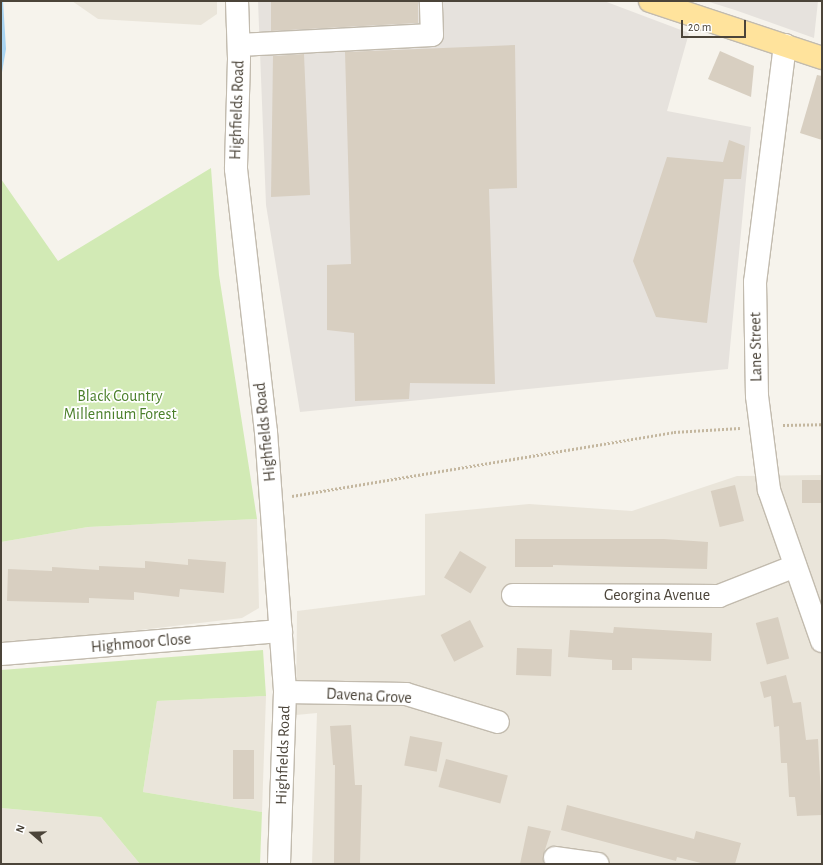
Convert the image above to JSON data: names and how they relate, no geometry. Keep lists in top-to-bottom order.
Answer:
{
  "streets": {
    "street": [
      "Highfields Road",
      "Lane Street",
      "Georgina Avenue",
      "Highmoor Close",
      "Davena Grove"
    ]
  },
  "crossings": [
    ["Highfields Road", "Highmoor Close"],
    ["Highfields Road", "Davena Grove"],
    ["Lane Street", "Georgina Avenue"]
  ],
  "parks": ["Black Country Millennium Forest"],
  "scale_bar": "20 m",
  "north": "left"
}
